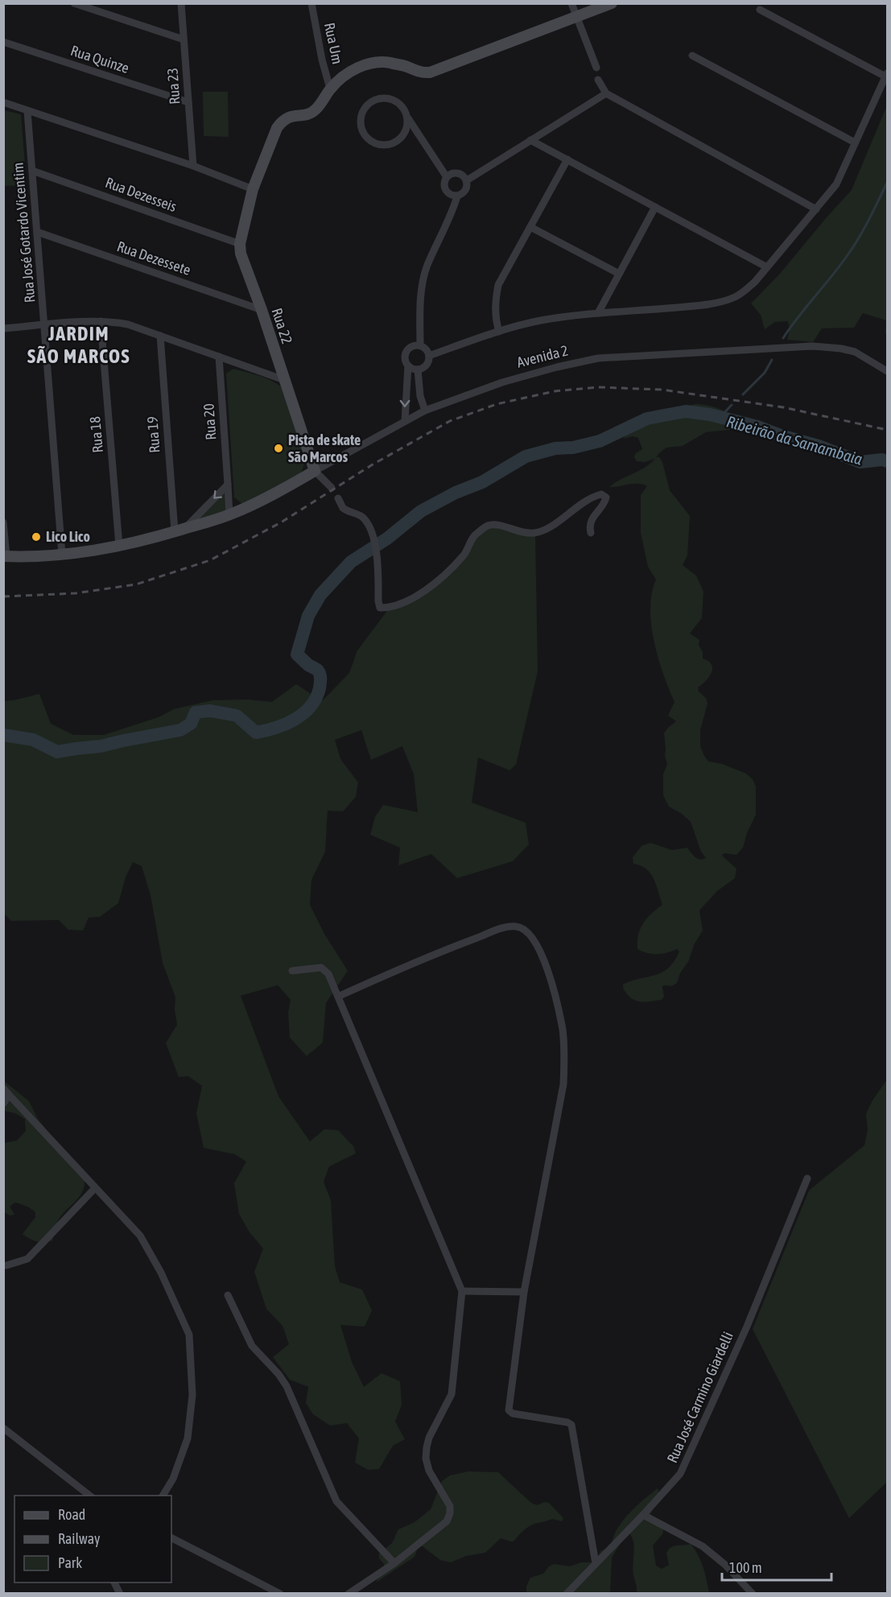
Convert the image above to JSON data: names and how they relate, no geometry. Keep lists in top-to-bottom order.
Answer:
{
  "streets": {
    "street": [
      "Rua Um",
      "Rua Quinze",
      "Rua 23",
      "Rua Dezesseis",
      "Rua José Gotardo Vicentim",
      "Rua Dezessete",
      "Rua 22",
      "Avenida 2",
      "Rua 20",
      "Rua 18",
      "Rua 19",
      "Rua José Carmino Giardelli"
    ]
  },
  "crossings": [
    ["Rua Um", "Rua 22"],
    ["Rua Quinze", "Rua 23"],
    ["Rua Dezesseis", "Rua José Gotardo Vicentim"],
    ["Rua Dezesseis", "Rua 22"],
    ["Rua José Gotardo Vicentim", "Rua Dezessete"],
    ["Rua José Gotardo Vicentim", "Avenida 2"],
    ["Rua Dezessete", "Rua 22"],
    ["Rua 22", "Avenida 2"],
    ["Avenida 2", "Rua 20"],
    ["Avenida 2", "Rua 18"],
    ["Avenida 2", "Rua 19"]
  ],
  "districts": ["JARDIM SÃO MARCOS"],
  "water": ["Ribeirão da Samambaia"],
  "places": ["Pista de skate São Marcos", "Lico Lico"],
  "legend": ["Road", "Railway", "Park"],
  "scale_bar": "100 m"
}
